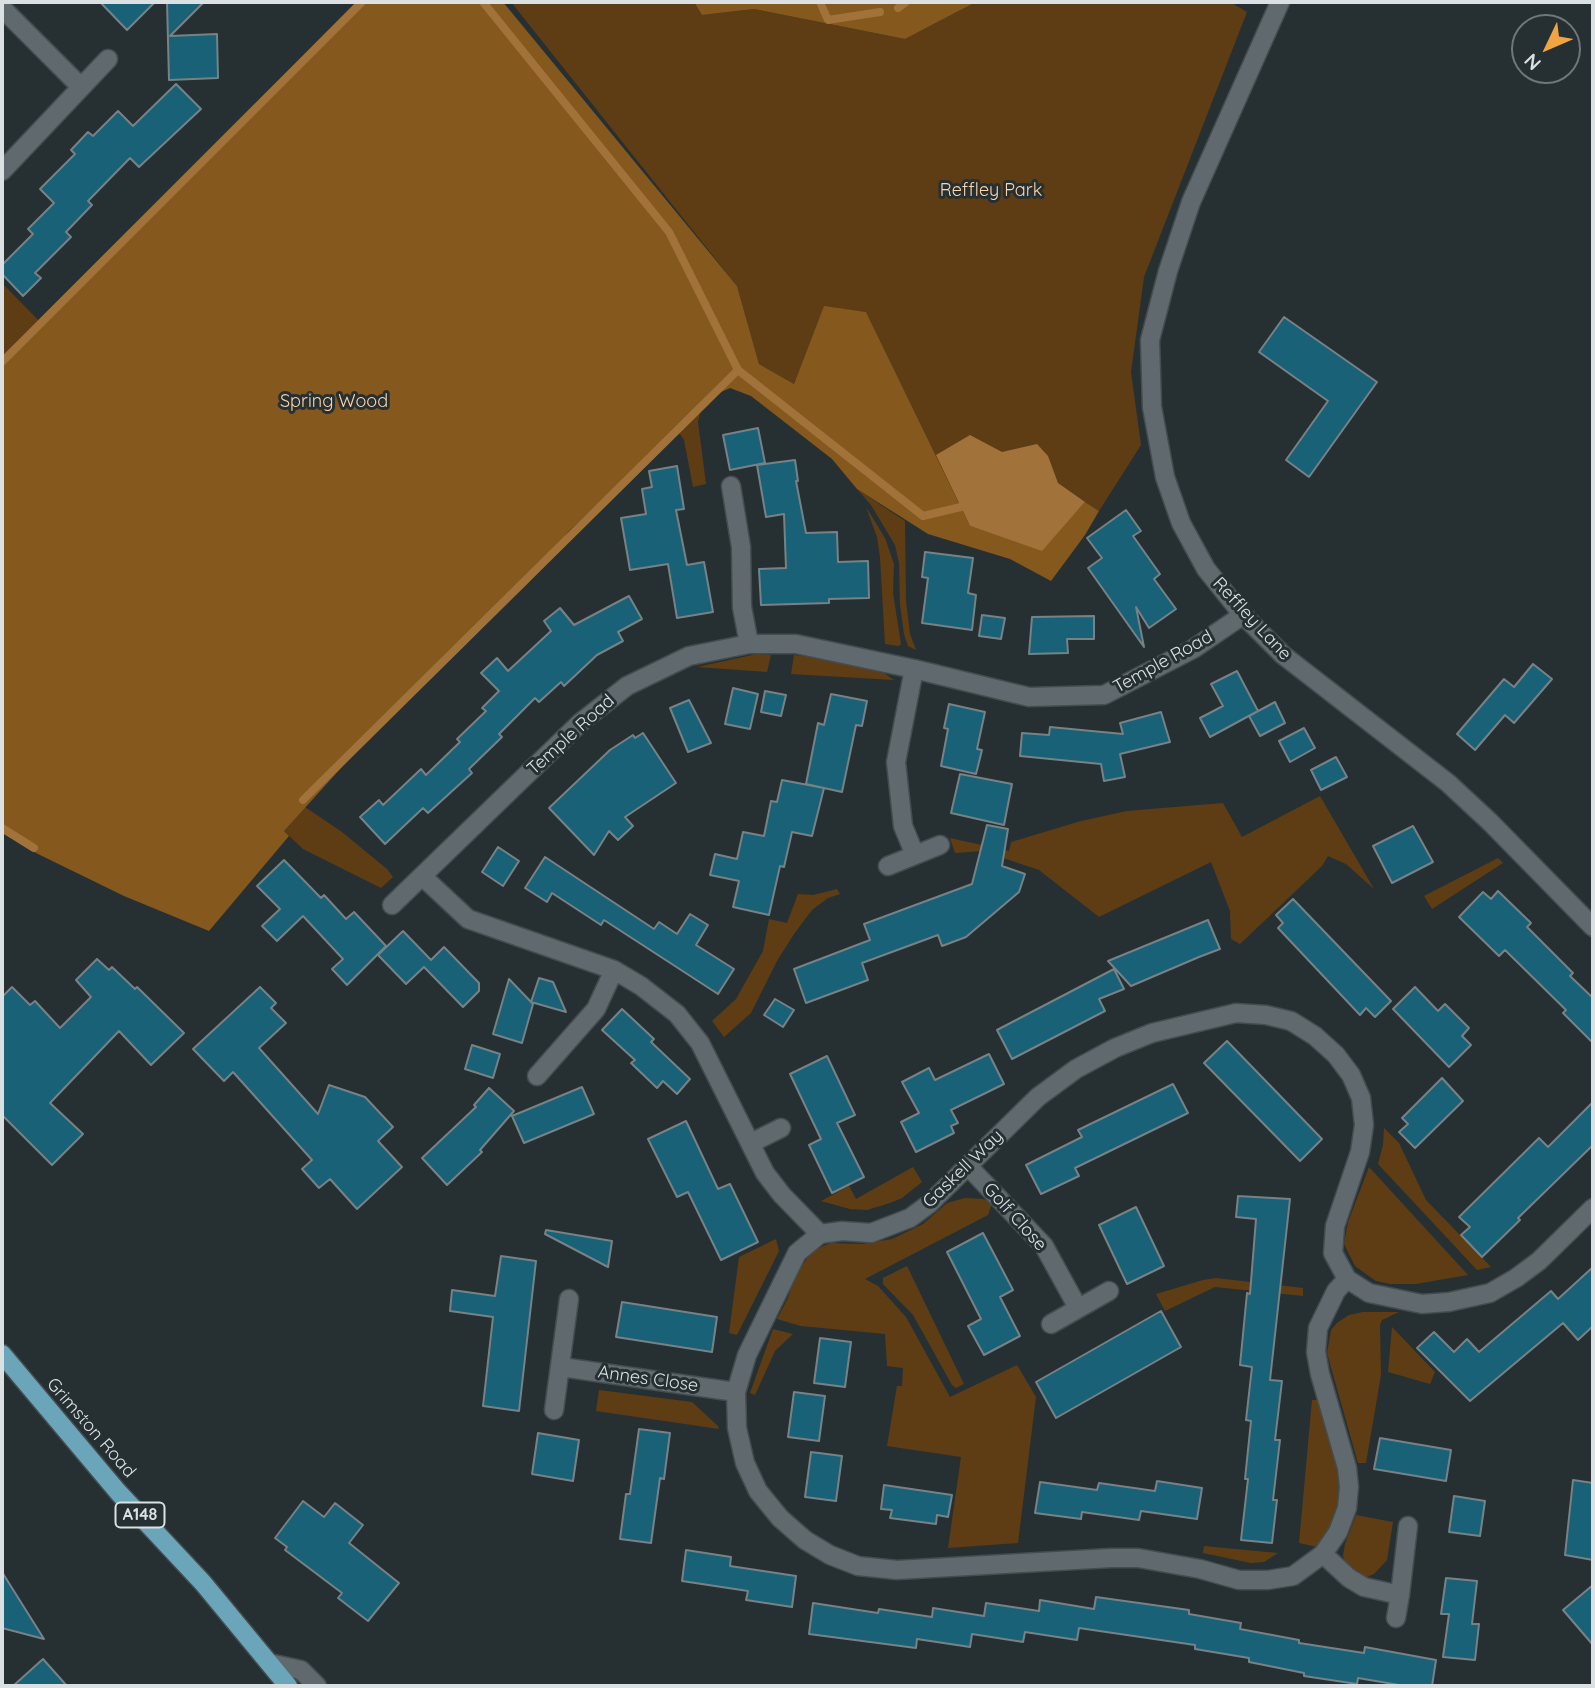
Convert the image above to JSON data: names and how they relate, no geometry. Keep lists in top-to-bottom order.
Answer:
{
  "streets": {
    "main road": ["Grimston Road", "A148"],
    "street": [
      "Reffley Lane",
      "Temple Road",
      "Gaskell Way",
      "Golf Close",
      "Annes Close"
    ]
  },
  "crossings": [
    ["Reffley Lane", "Temple Road"],
    ["Gaskell Way", "Golf Close"]
  ],
  "parks": ["Reffley Park", "Spring Wood"],
  "north": "bottom left"
}
